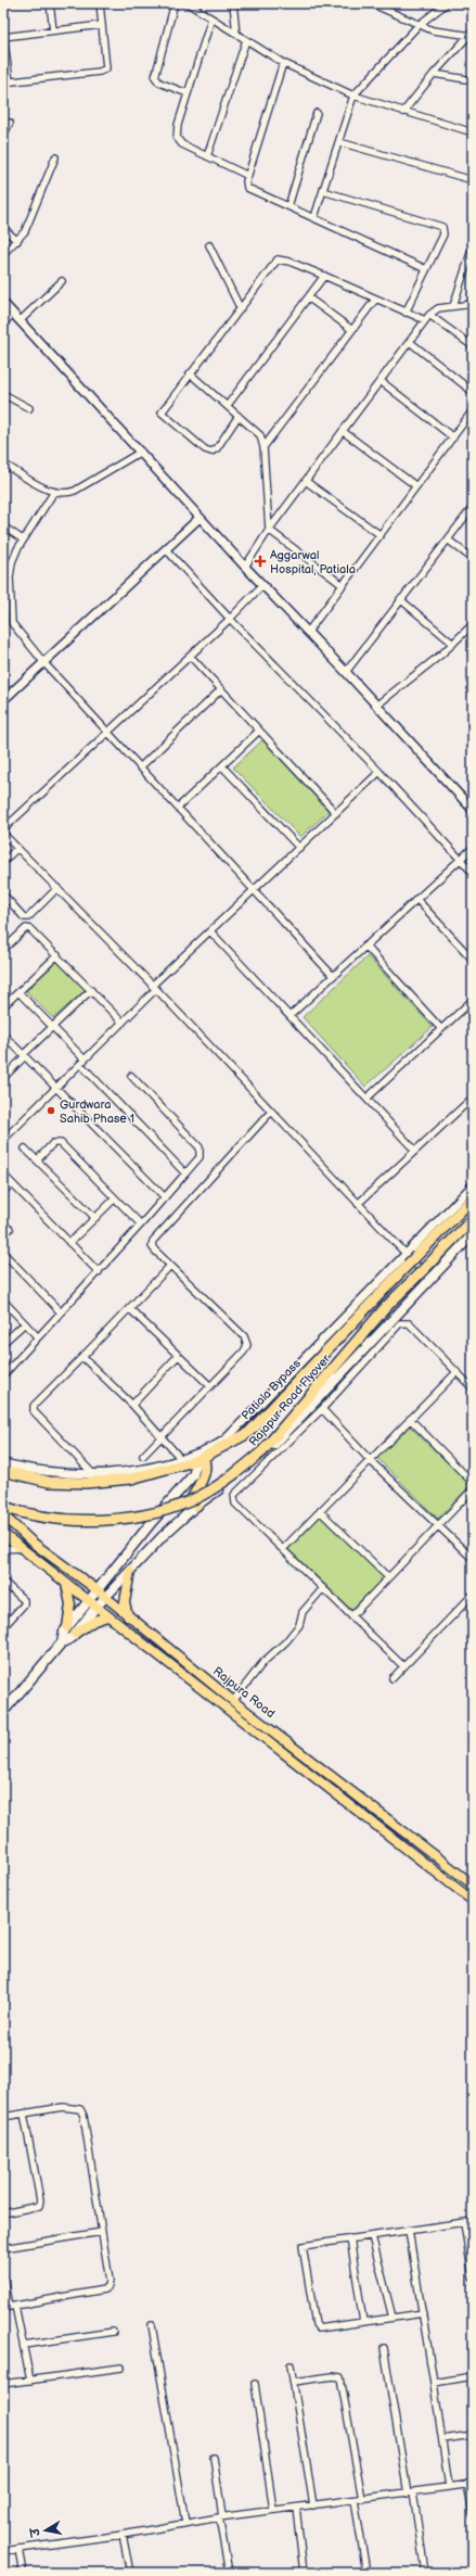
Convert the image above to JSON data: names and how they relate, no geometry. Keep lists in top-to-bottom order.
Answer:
{
  "streets": {
    "highway": ["Patiala Bypass", "Rajapur Road Flyover"],
    "main road": ["Rajpura Road"]
  },
  "places": {
    "health": ["Aggarwal Hospital, Patiala"],
    "other": ["Gurdwara Sahib Phase 1"]
  },
  "north": "left"
}
